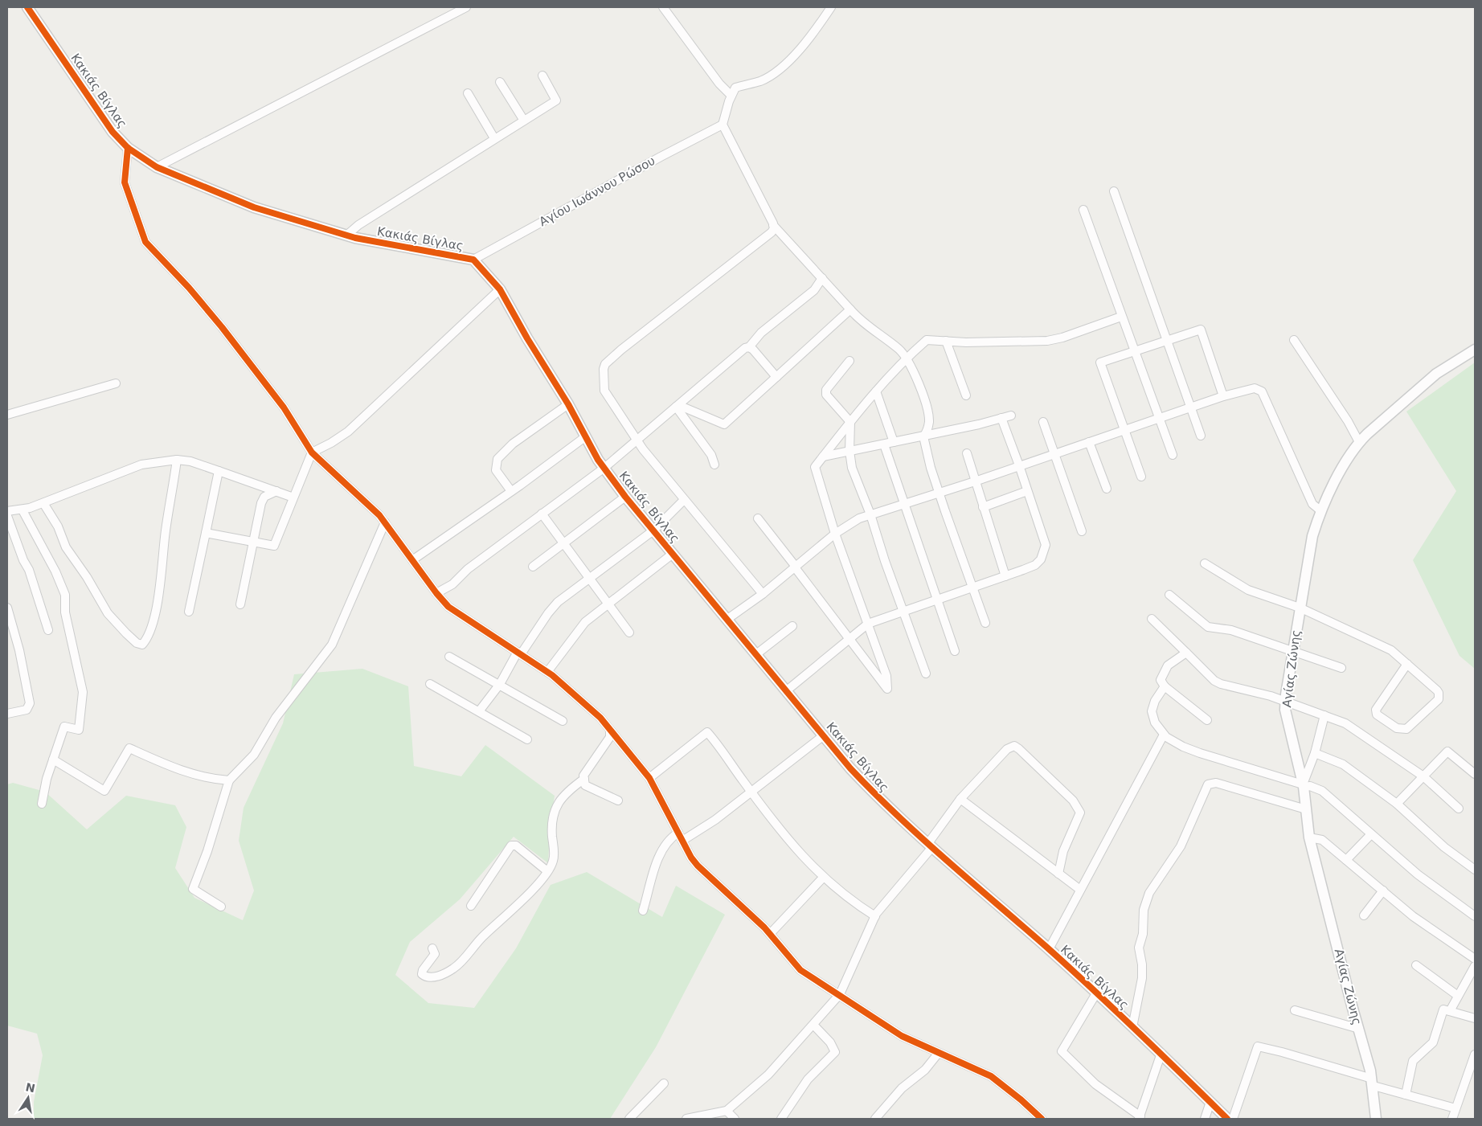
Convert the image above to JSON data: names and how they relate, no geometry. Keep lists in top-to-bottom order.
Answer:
{
  "streets": {
    "street": ["Κακιάς Βίγλας", "Αγίου Ιωάννου Ρώσου", "Αγίας Ζώνης"]
  },
  "crossings": [
    ["Κακιάς Βίγλας", "Αγίου Ιωάννου Ρώσου"]
  ],
  "north": "top"
}
